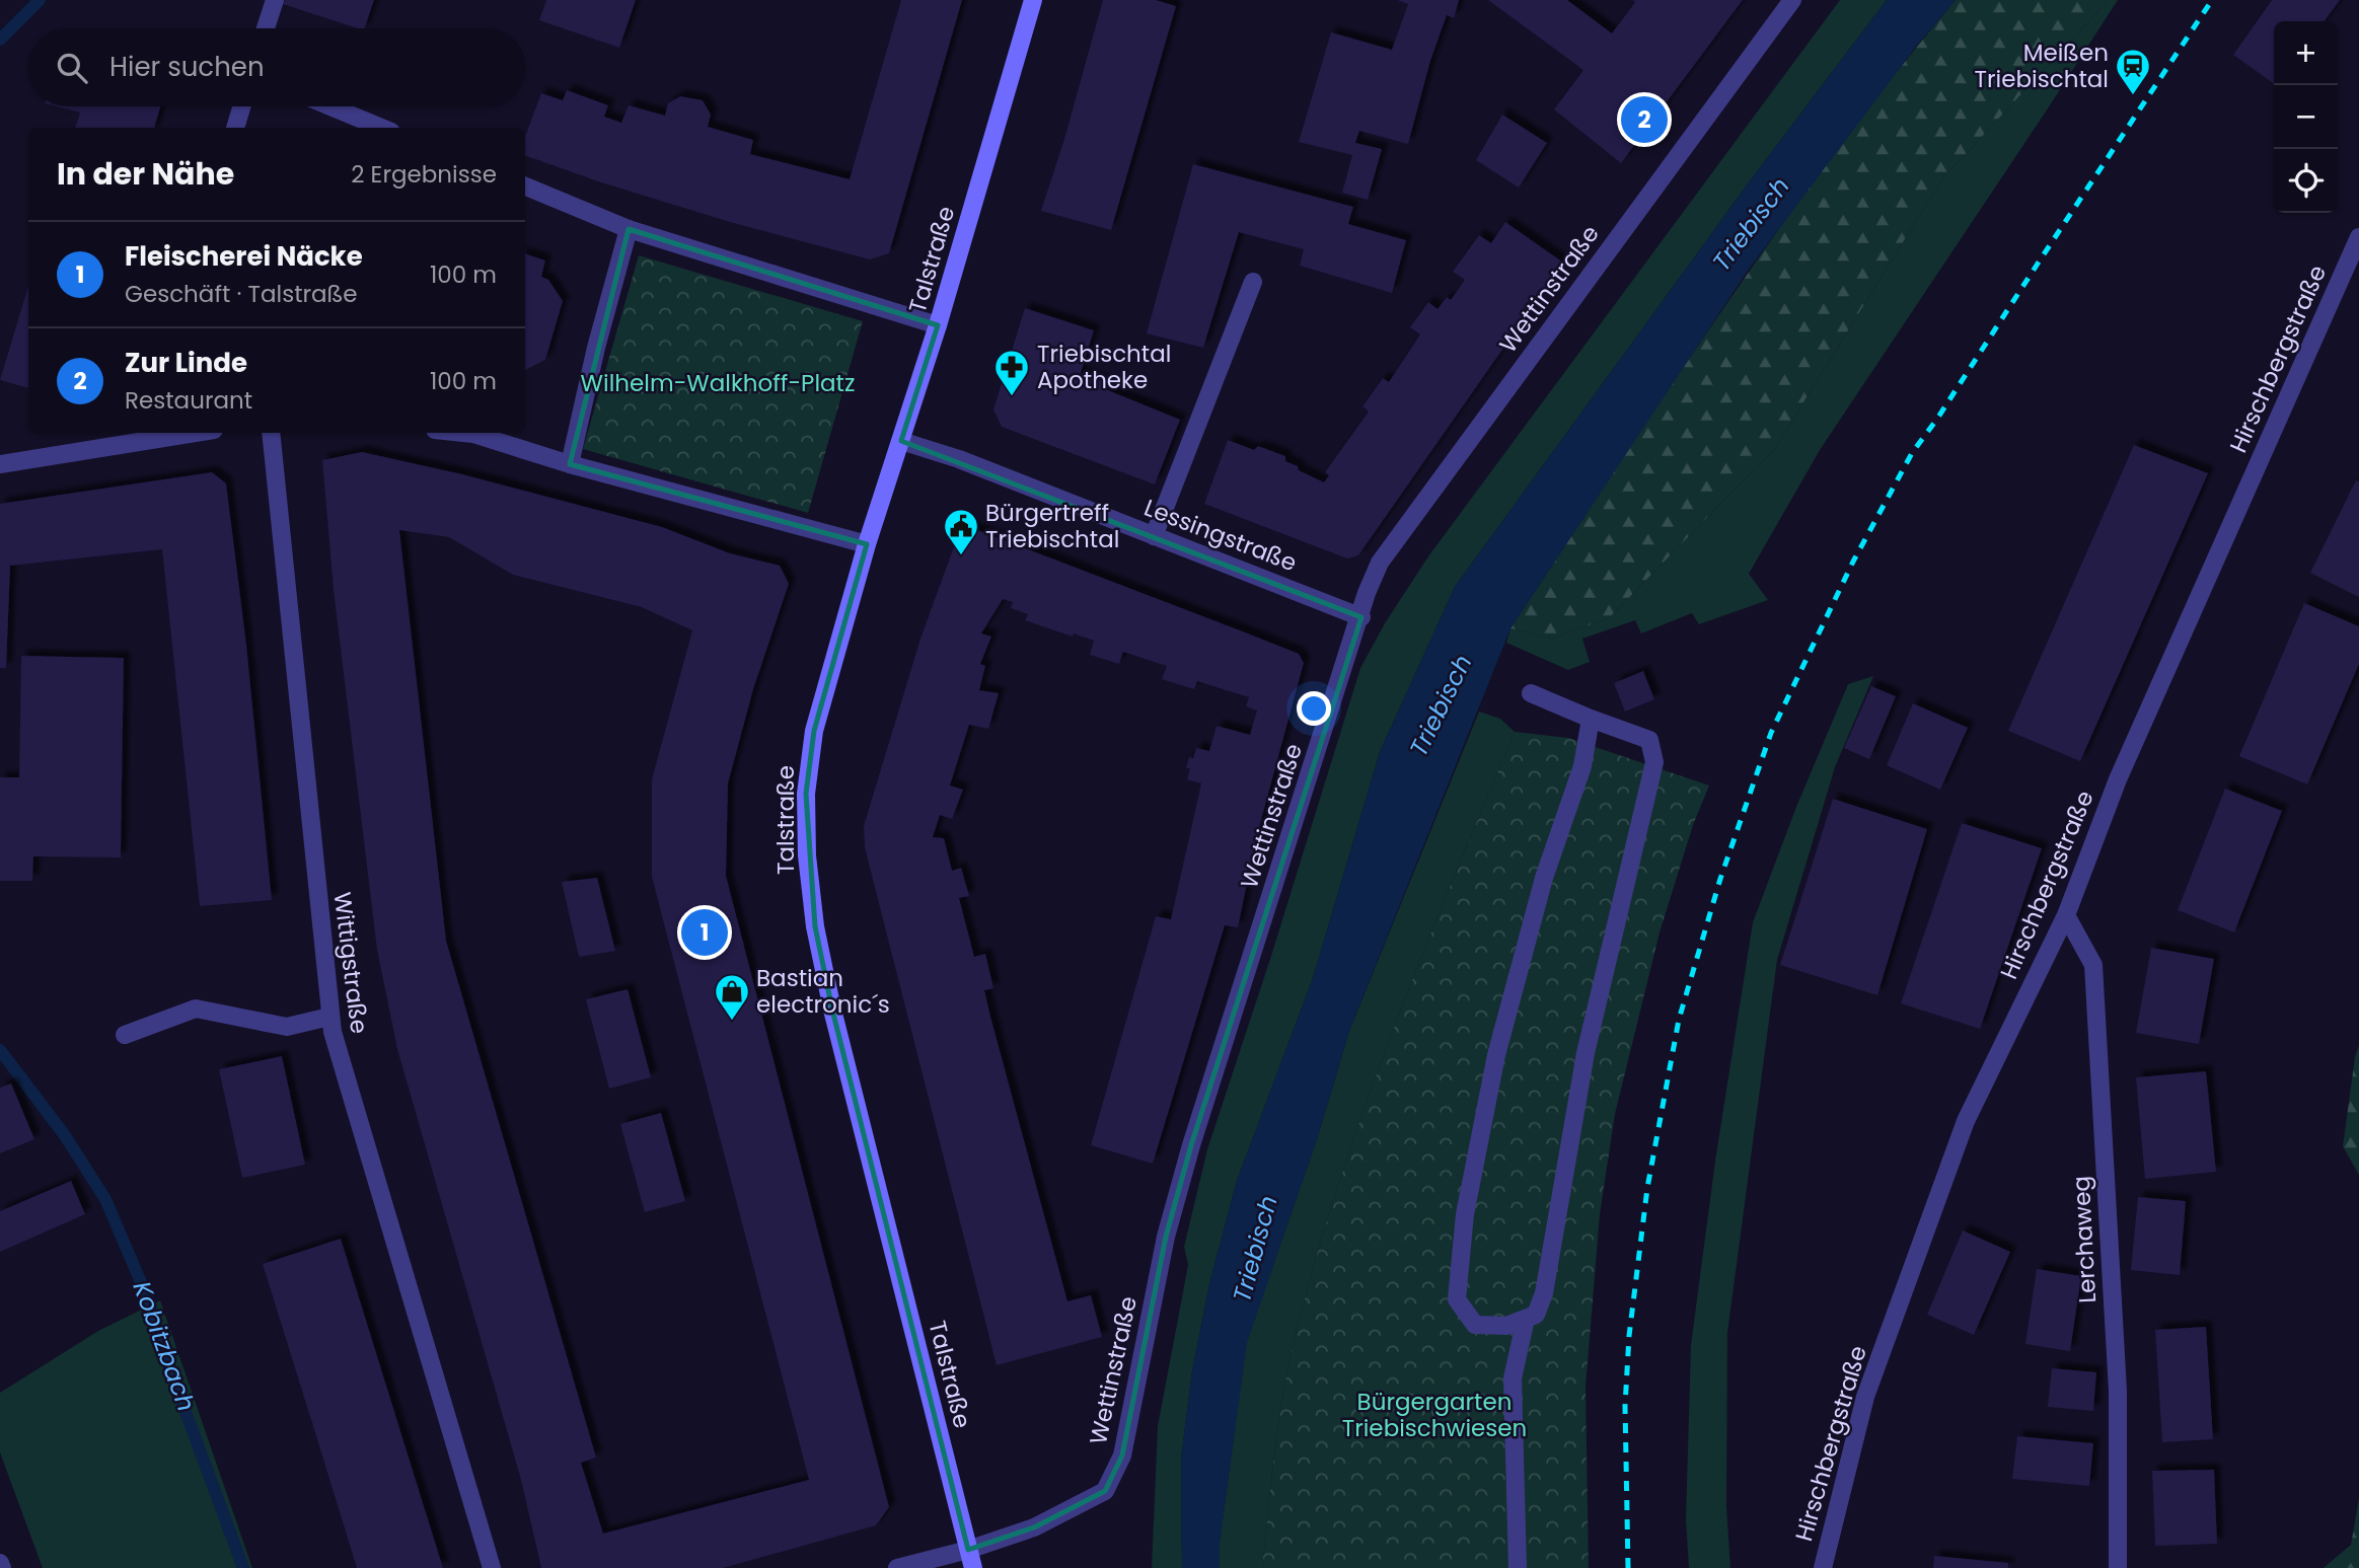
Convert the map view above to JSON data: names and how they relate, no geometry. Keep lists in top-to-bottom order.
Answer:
{
  "streets": {
    "main road": ["Talstraße"],
    "street": [
      "Wettinstraße",
      "Hirschbergstraße",
      "Lessingstraße",
      "Wittigstraße",
      "Lerchaweg"
    ]
  },
  "crossings": [
    ["Talstraße", "Wettinstraße"],
    ["Talstraße", "Lessingstraße"],
    ["Wettinstraße", "Lessingstraße"],
    ["Hirschbergstraße", "Lerchaweg"]
  ],
  "water": ["Triebisch", "Kobitzbach"],
  "parks": ["Wilhelm-Walkhoff-Platz", "Bürgergarten Triebischwiesen"],
  "places": {
    "station": ["Meißen Triebischtal"],
    "pharmacy": ["Triebischtal Apotheke"],
    "public building": ["Bürgertreff Triebischtal"],
    "shop": ["Bastian electronic´s"]
  },
  "page": {
    "map_buttons": ["+", "−"],
    "search": "Hier suchen",
    "pins": ["2", "1"],
    "heading": ["In der Nähe", "2 Ergebnisse"],
    "list": [
      {
        "mark": "1",
        "name": "Fleischerei Näcke",
        "note": "Geschäft · Talstraße",
        "value": "100 m"
      },
      {
        "mark": "2",
        "name": "Zur Linde",
        "note": "Restaurant",
        "value": "100 m"
      }
    ]
  }
}
